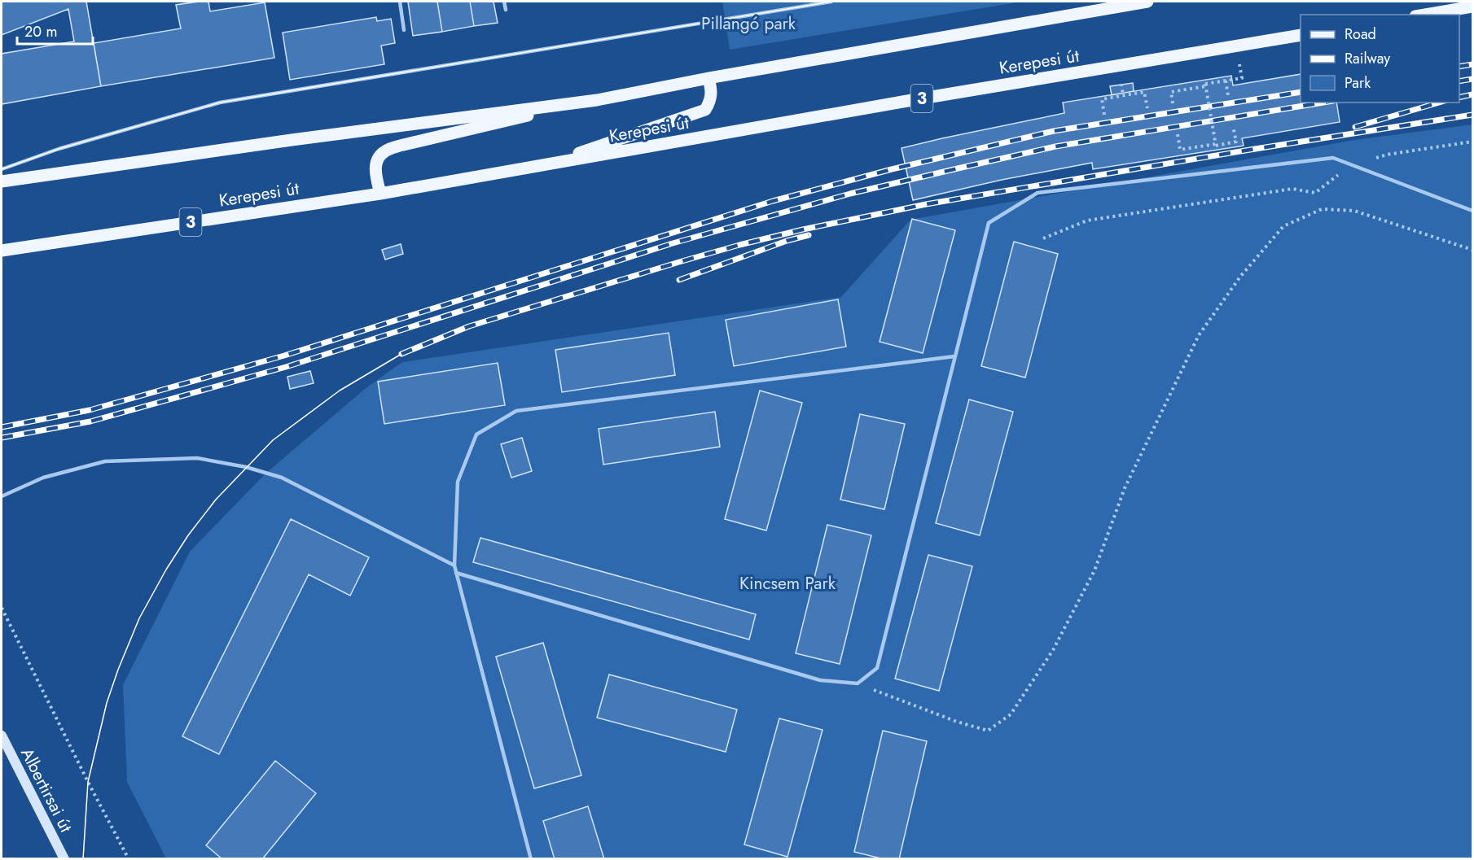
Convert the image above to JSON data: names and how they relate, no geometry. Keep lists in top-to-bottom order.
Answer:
{
  "streets": {
    "main road": ["Kerepesi út", "3"],
    "street": ["Albertirsai út"]
  },
  "parks": ["Pillangó park", "Kincsem Park"],
  "legend": ["Road", "Railway", "Park"],
  "scale_bar": "20 m"
}
